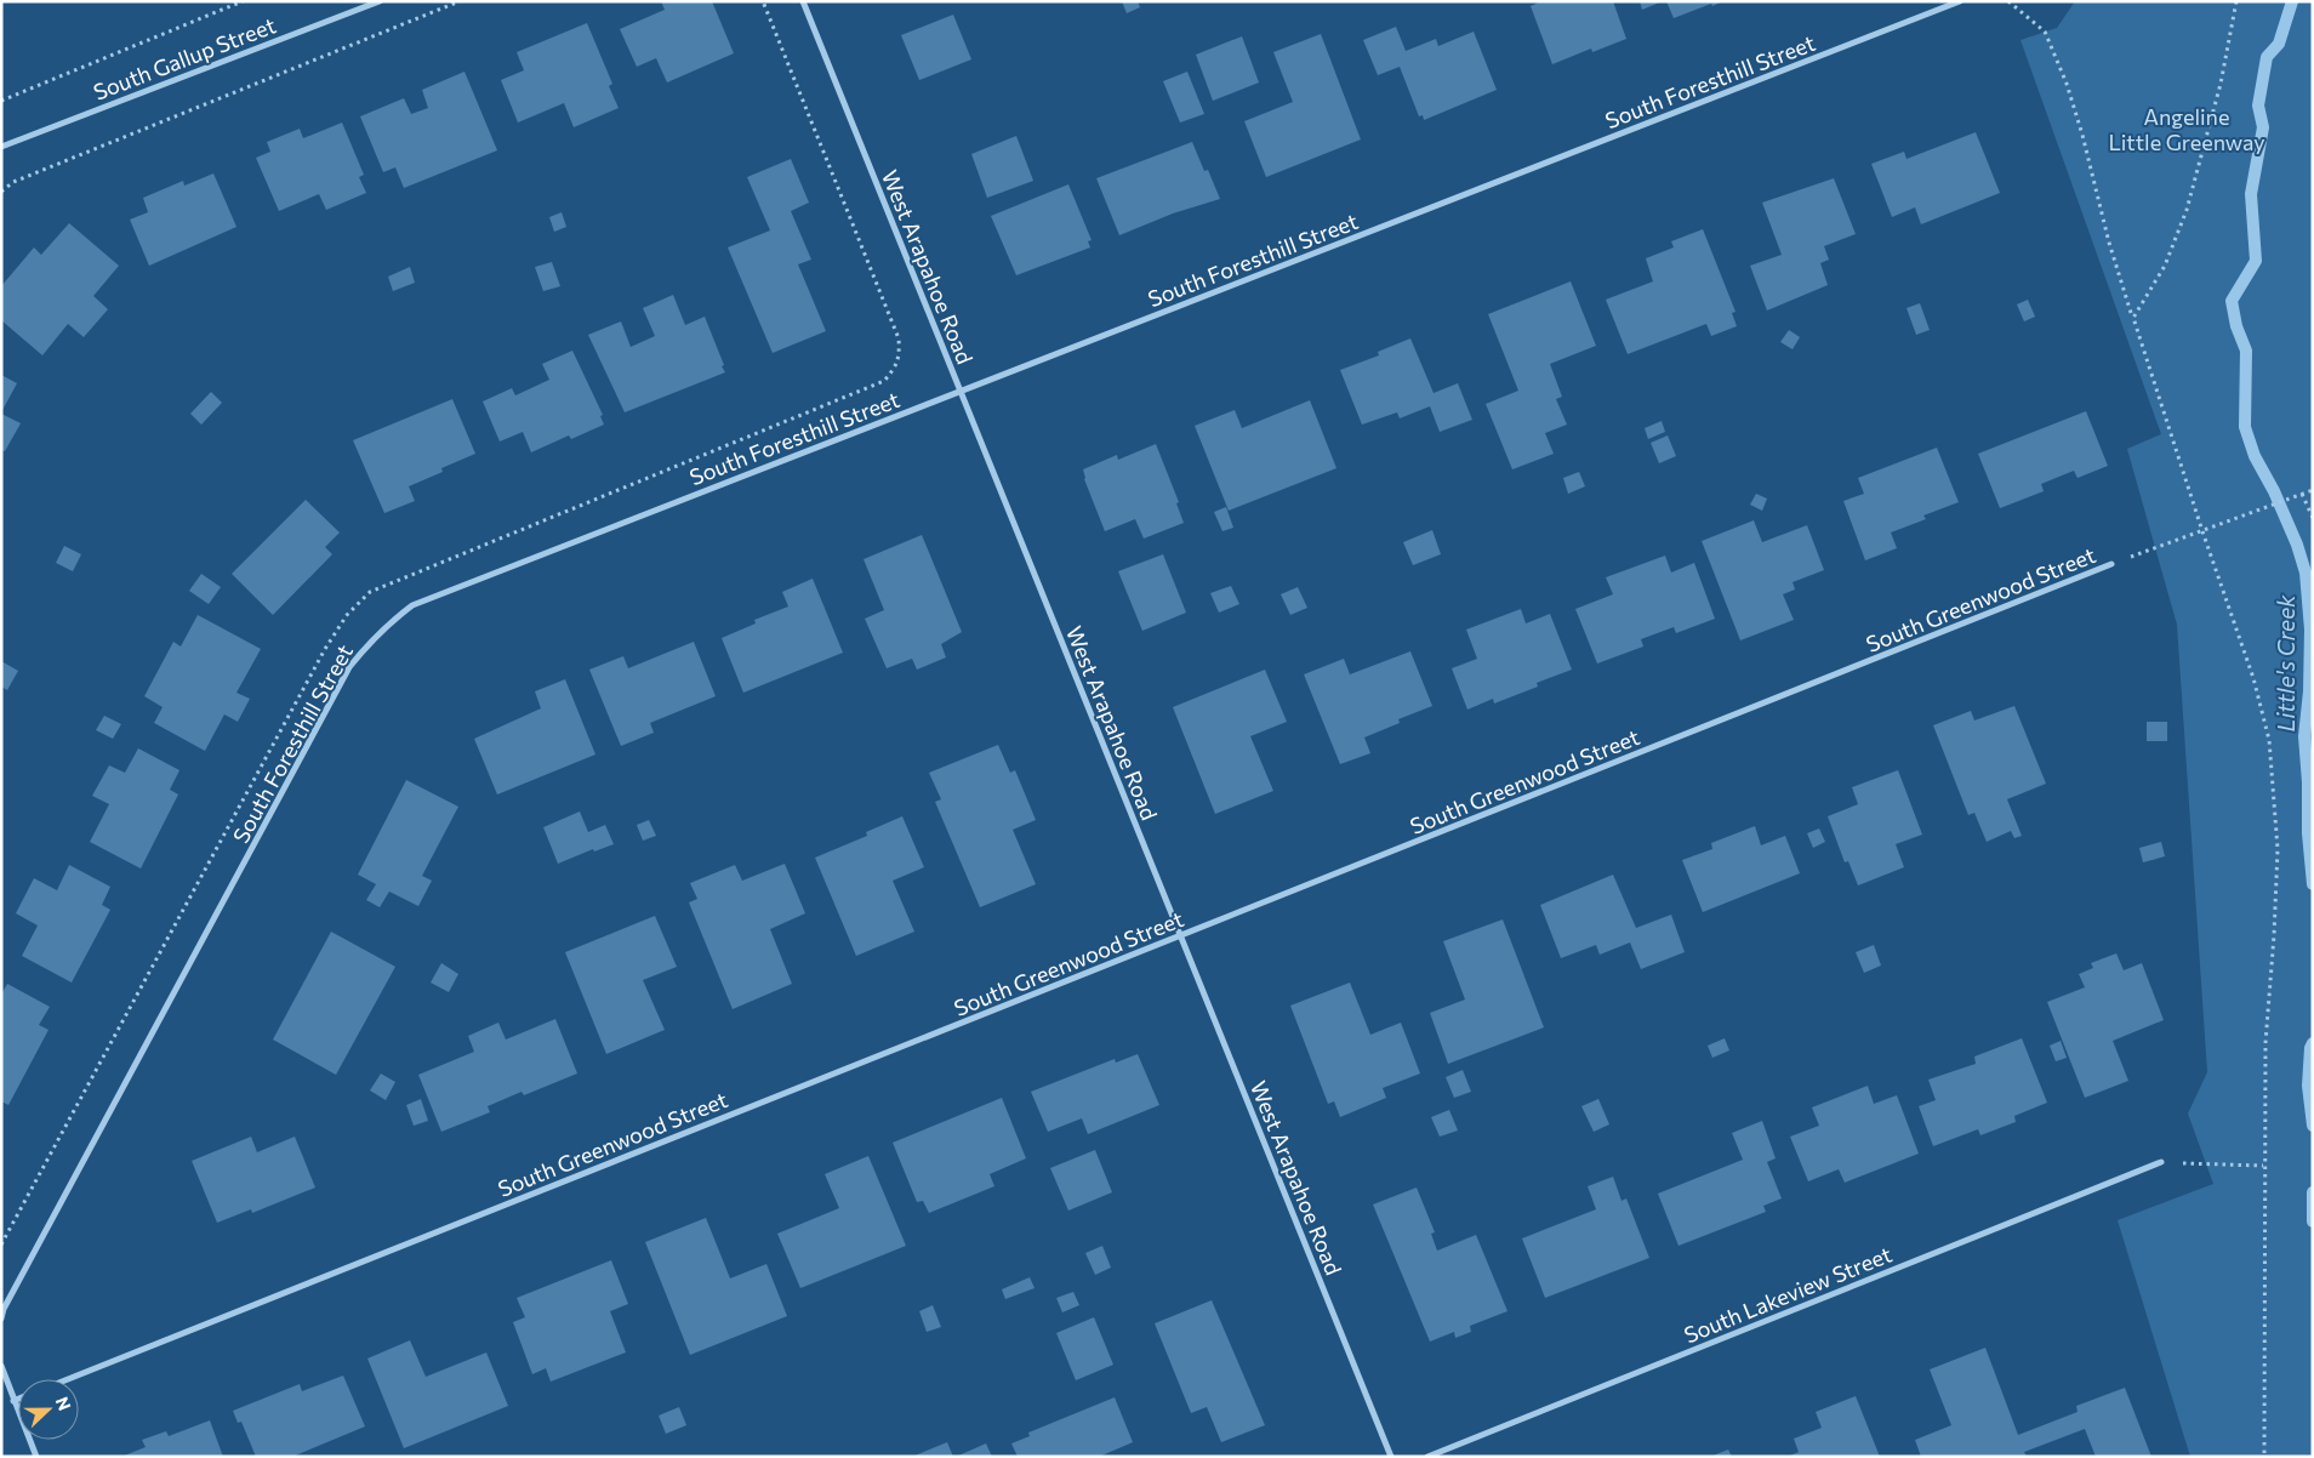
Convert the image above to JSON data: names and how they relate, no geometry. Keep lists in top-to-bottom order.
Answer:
{
  "streets": {
    "street": [
      "South Gallup Street",
      "South Foresthill Street",
      "West Arapahoe Road",
      "South Greenwood Street",
      "South Lakeview Street"
    ]
  },
  "crossings": [
    ["South Foresthill Street", "West Arapahoe Road"],
    ["West Arapahoe Road", "South Greenwood Street"]
  ],
  "water": ["Little's Creek"],
  "parks": ["Angeline Little Greenway"],
  "north": "right"
}
